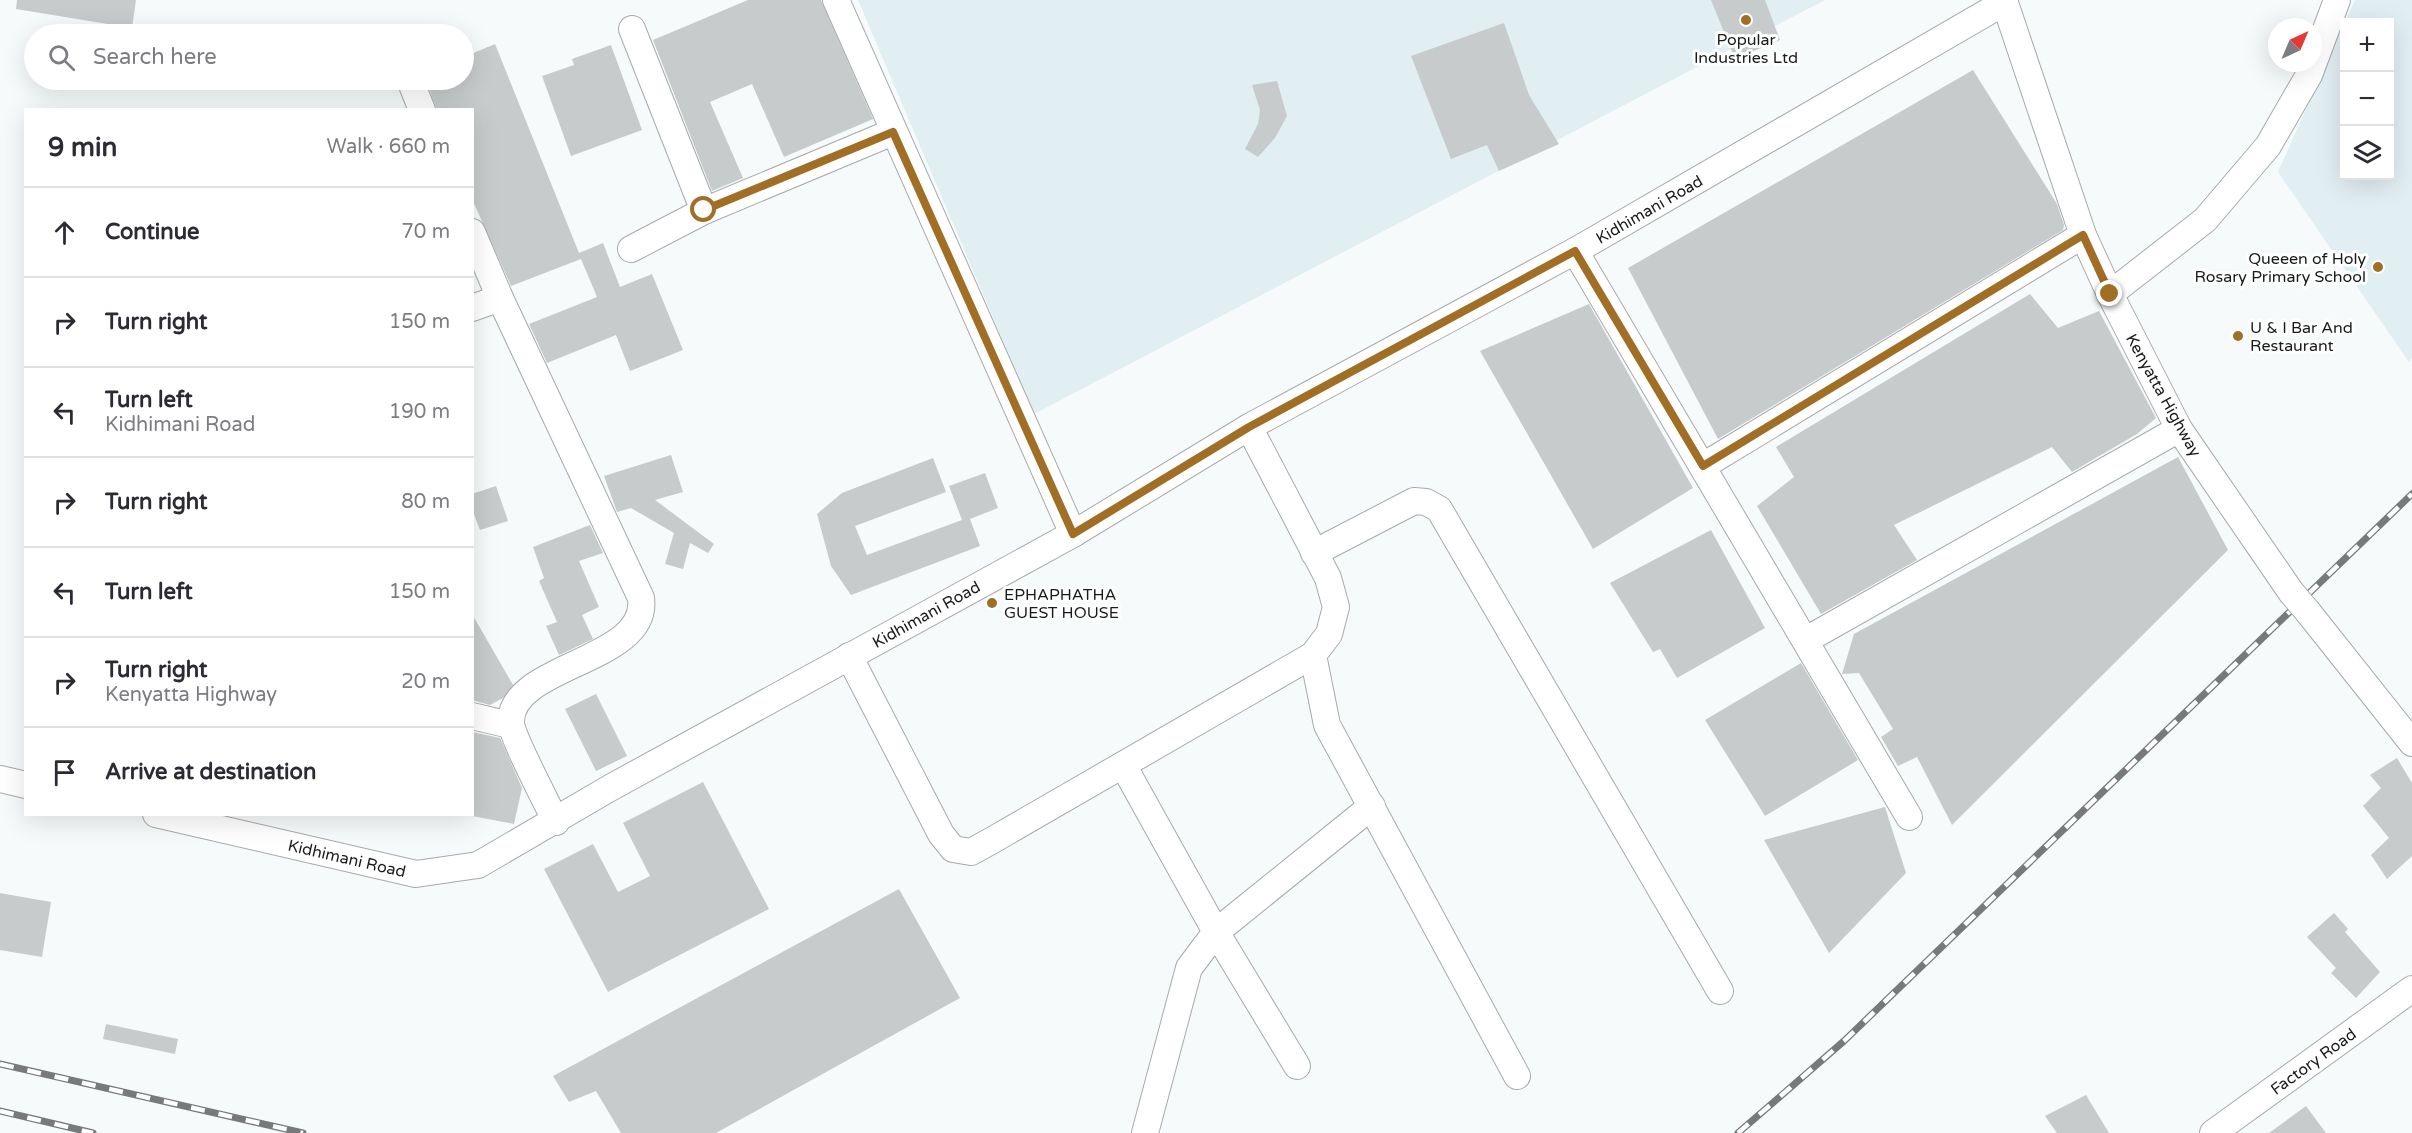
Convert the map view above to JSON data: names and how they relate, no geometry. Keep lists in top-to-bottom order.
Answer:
{
  "streets": {
    "street": ["Kidhimani Road", "Kenyatta Highway", "Factory Road"]
  },
  "crossings": [
    ["Kidhimani Road", "Kenyatta Highway"]
  ],
  "places": [
    "Popular Industries Ltd",
    "Queeen of Holy Rosary Primary School",
    "U & I Bar And Restaurant",
    "EPHAPHATHA GUEST HOUSE"
  ],
  "north": "top right",
  "page": {
    "map_buttons": ["+", "−"],
    "search": "Search here",
    "heading": ["9 min", "Walk · 660 m"],
    "list": [
      ["Continue", "70 m"],
      ["Turn right", "150 m"],
      ["Turn left", "Kidhimani Road", "190 m"],
      ["Turn right", "80 m"],
      ["Turn left", "150 m"],
      ["Turn right", "Kenyatta Highway", "20 m"],
      "Arrive at destination"
    ]
  }
}
